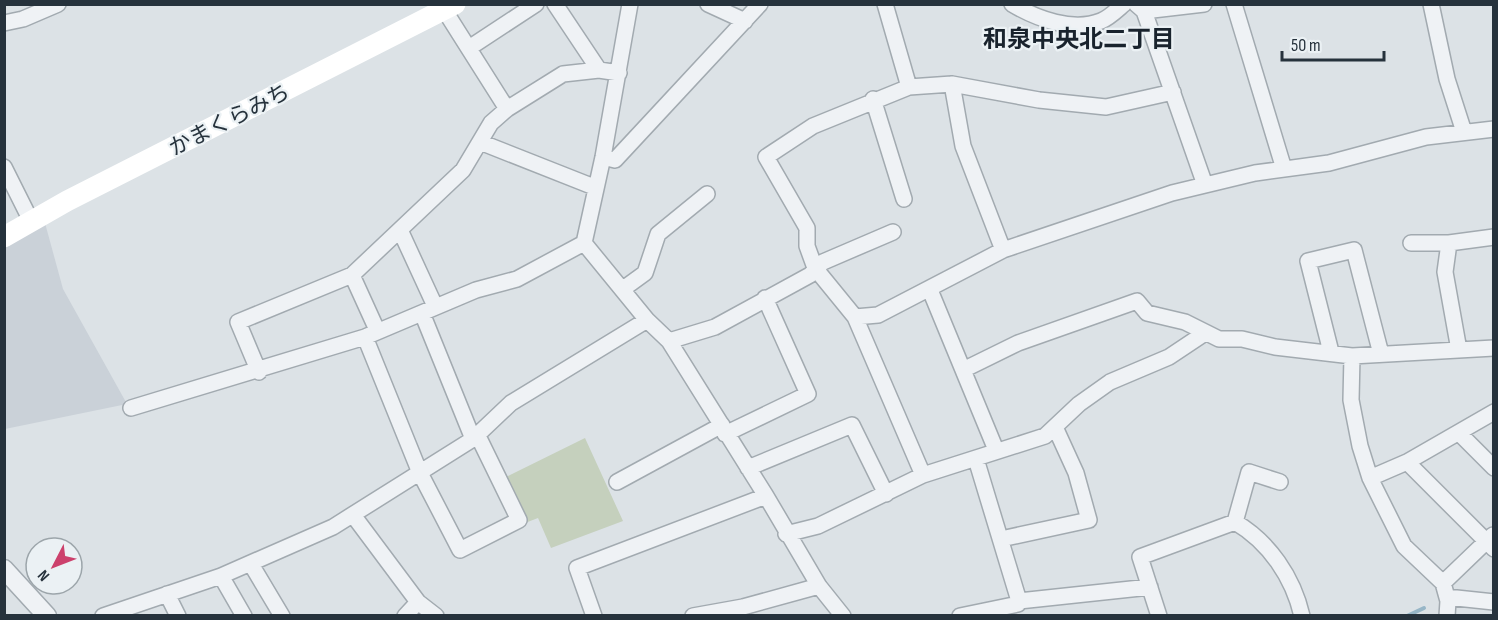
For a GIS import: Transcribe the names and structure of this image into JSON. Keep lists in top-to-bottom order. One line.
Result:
{"streets":{"main road":["かまくらみち"]},"districts":["和泉中央北二丁目"],"scale_bar":"50 m","north":"bottom left"}
